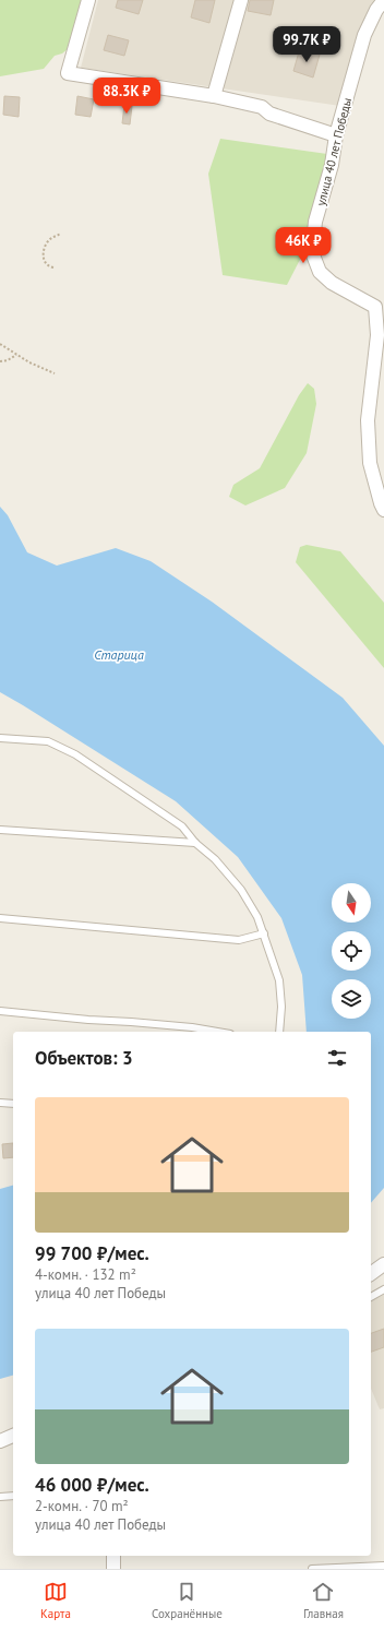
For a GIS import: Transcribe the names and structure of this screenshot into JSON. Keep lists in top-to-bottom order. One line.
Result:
{"streets":{"street":["улица 40 лет Победы"]},"water":["Старица"],"north":"bottom","page":{"price":["99.7K ₽","88.3K ₽","46K ₽"],"heading":"Объектов: 3","list":[{"name":"99 700 ₽/мес.","note":"4-комн. · 132 m² · улица 40 лет Победы"},{"name":"46 000 ₽/мес.","note":"2-комн. · 70 m² · улица 40 лет Победы"}],"tabs":["Карта","Сохранённые","Главная"]}}
